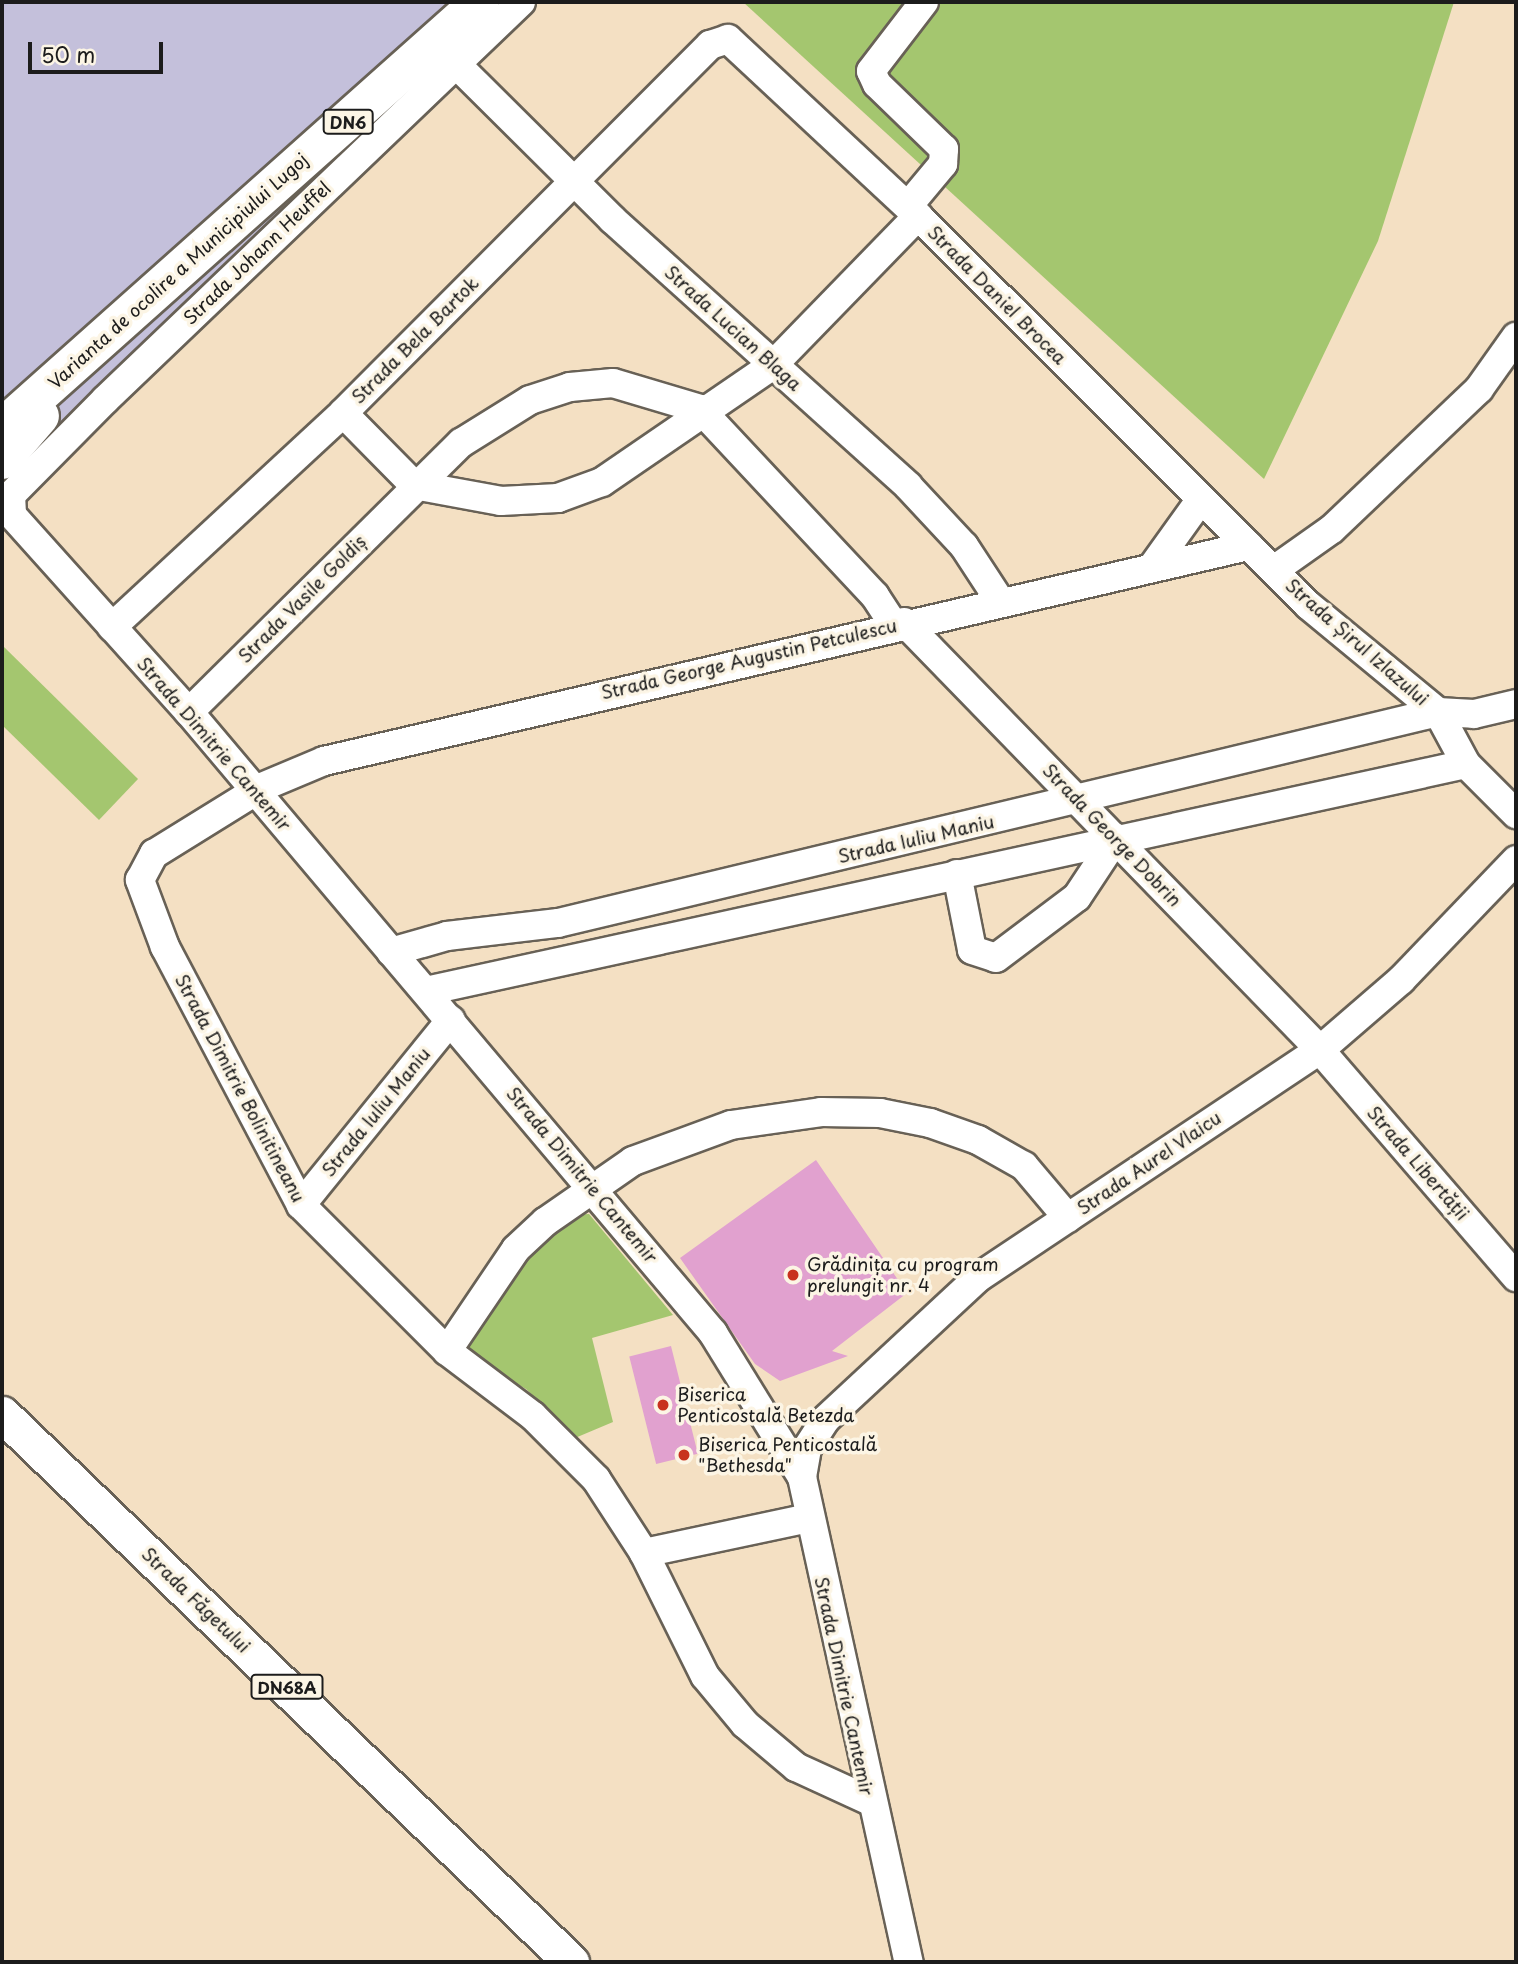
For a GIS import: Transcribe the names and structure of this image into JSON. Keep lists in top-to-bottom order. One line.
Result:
{"streets":{"highway":["DN6","Varianta de ocolire a Municipiului Lugoj"],"main road":["Strada Făgetului","DN68A"],"street":["Strada Johann Heuffel","Strada Daniel Brocea","Strada Lucian Blaga","Strada Bela Bartok","Strada Vasile Goldiș","Strada Șirul Izlazului","Strada George Augustin Petculescu","Strada Dimitrie Cantemir","Strada George Dobrin","Strada Iuliu Maniu","Strada Dimitrie Bolinitineanu","Strada Aurel Vlaicu","Strada Libertății"]},"crossings":[["DN6","Varianta de ocolire a Municipiului Lugoj"],["Strada Johann Heuffel","Strada Lucian Blaga"],["Strada Johann Heuffel","Strada Dimitrie Cantemir"],["Strada Daniel Brocea","Strada Bela Bartok"],["Strada Daniel Brocea","Strada Șirul Izlazului"],["Strada Daniel Brocea","Strada George Augustin Petculescu"],["Strada Lucian Blaga","Strada Bela Bartok"],["Strada Lucian Blaga","Strada George Augustin Petculescu"],["Strada Bela Bartok","Strada Dimitrie Cantemir"],["Strada Vasile Goldiș","Strada George Augustin Petculescu"],["Strada Vasile Goldiș","Strada Dimitrie Cantemir"],["Strada Vasile Goldiș","Strada George Dobrin"],["Strada Șirul Izlazului","Strada Iuliu Maniu"],["Strada George Augustin Petculescu","Strada Dimitrie Cantemir"],["Strada George Augustin Petculescu","Strada George Dobrin"],["Strada George Augustin Petculescu","Strada Dimitrie Bolinitineanu"],["Strada Dimitrie Cantemir","Strada Iuliu Maniu"],["Strada Dimitrie Cantemir","Strada Dimitrie Bolinitineanu"],["Strada Dimitrie Cantemir","Strada Aurel Vlaicu"],["Strada George Dobrin","Strada Iuliu Maniu"],["Strada George Dobrin","Strada Aurel Vlaicu"],["Strada George Dobrin","Strada Libertății"],["Strada Iuliu Maniu","Strada Dimitrie Bolinitineanu"],["Strada Aurel Vlaicu","Strada Libertății"]],"places":["Grădinița cu program prelungit nr. 4","Biserica Penticostală Betezda","Biserica Penticostală \"Bethesda\""],"scale_bar":"50 m"}
